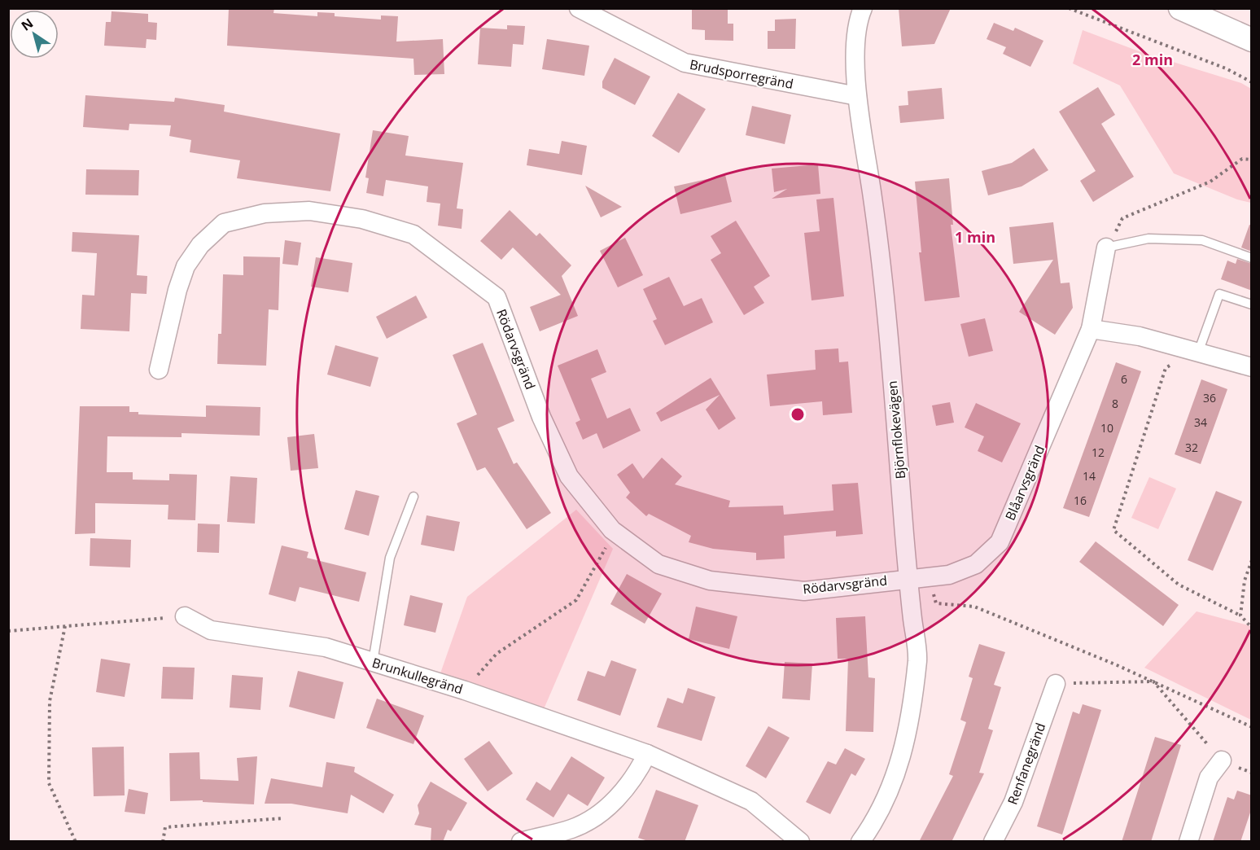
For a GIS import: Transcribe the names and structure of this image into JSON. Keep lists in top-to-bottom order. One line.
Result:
{"streets":{"street":["Brudsporregränd","Rödarvsgränd","Björnflokevägen","Blåarvsgränd","Brunkullegränd","Renfanegränd"]},"crossings":[["Brudsporregränd","Björnflokevägen"],["Rödarvsgränd","Björnflokevägen"],["Rödarvsgränd","Blåarvsgränd"],["Björnflokevägen","Blåarvsgränd"]],"house_numbers":["6","36","8","34","10","32","12","14","16"],"north":"top left","rings":["2 min","1 min"]}
